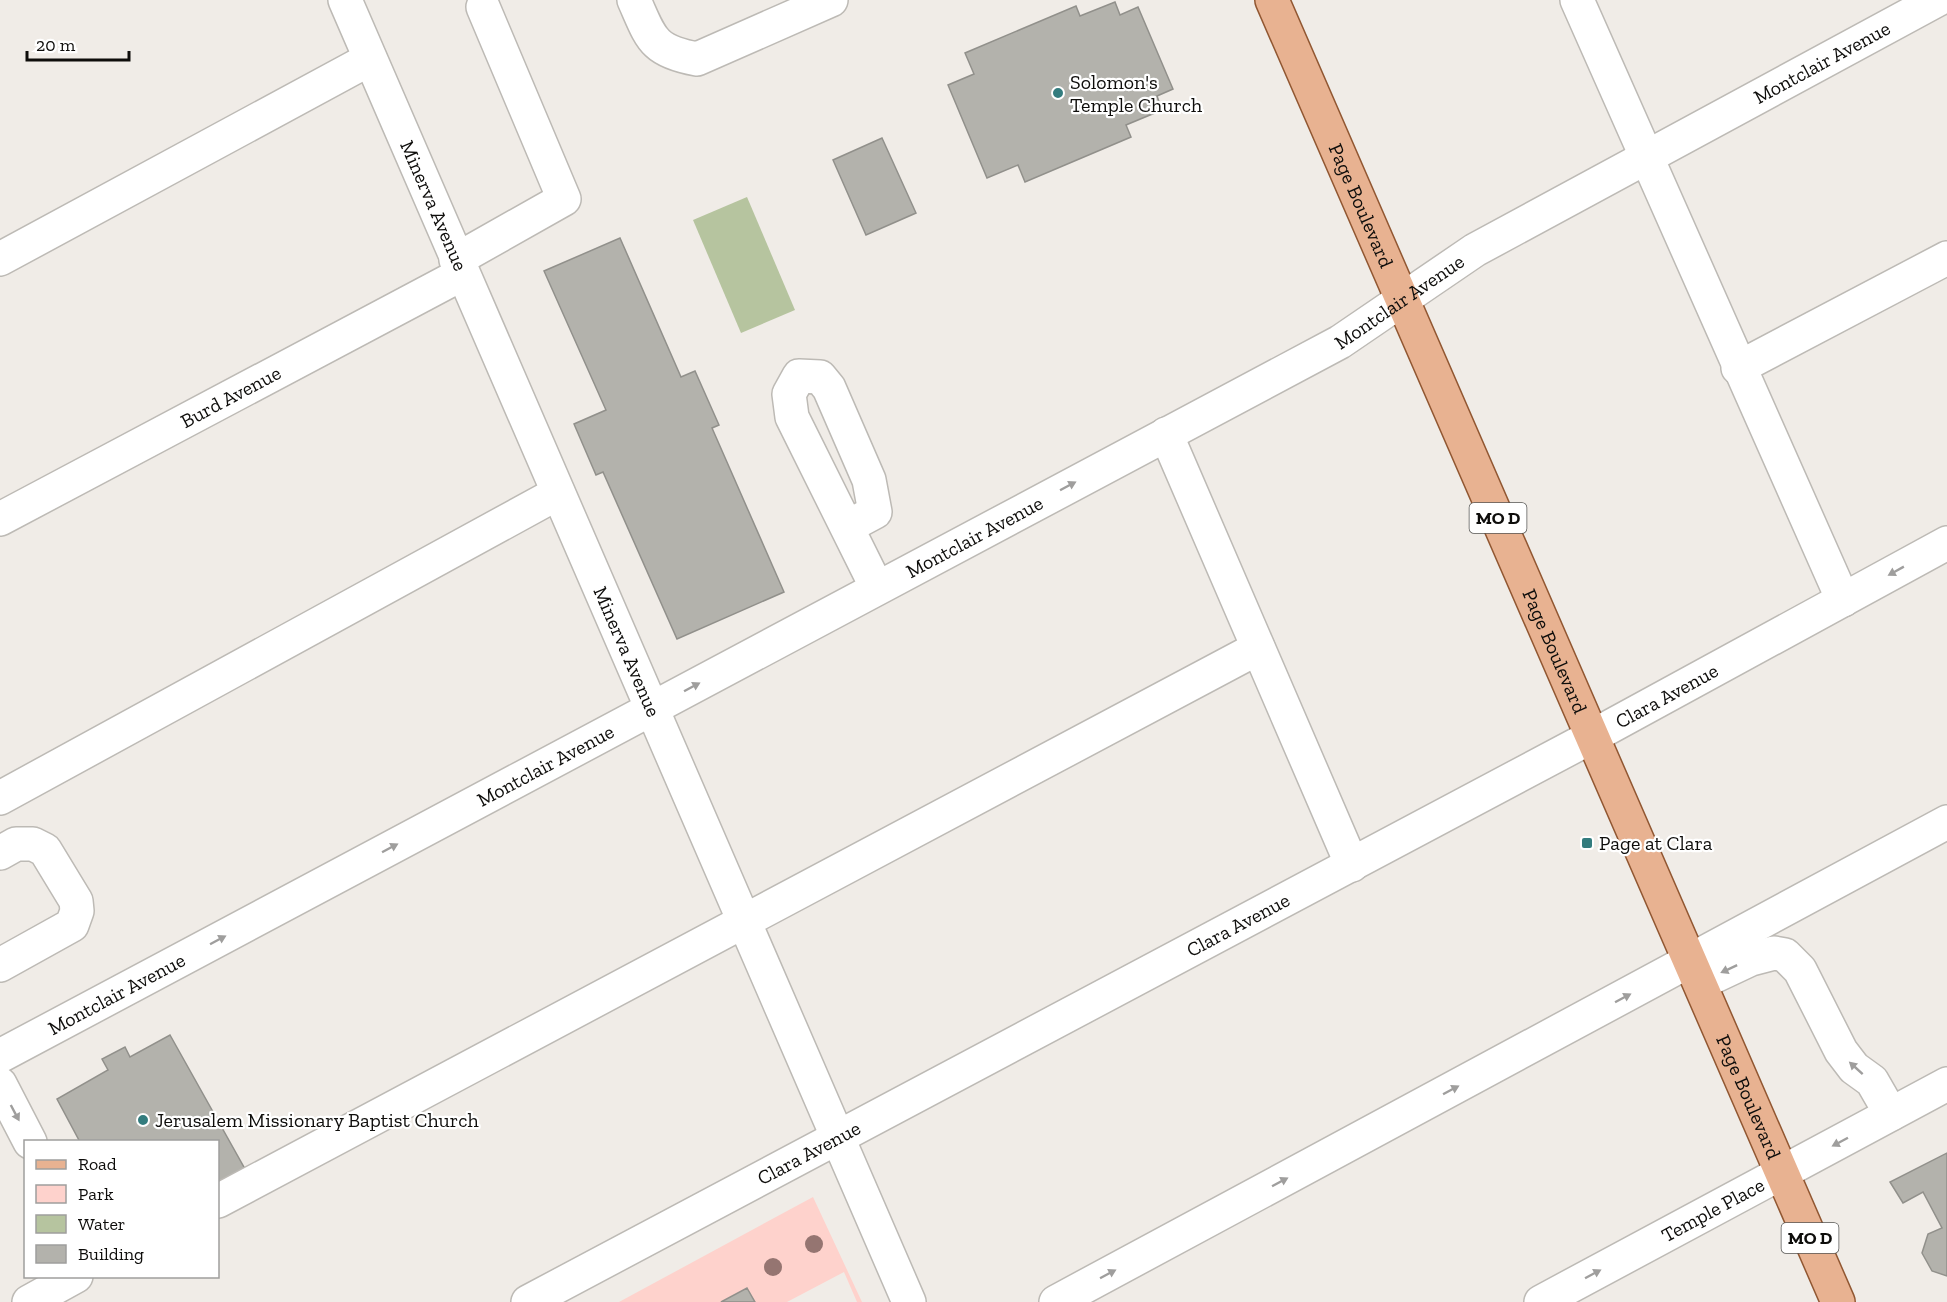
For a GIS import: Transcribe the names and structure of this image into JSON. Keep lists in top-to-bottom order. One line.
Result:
{"streets":{"main road":["Page Boulevard","MO D"],"street":["Montclair Avenue","Minerva Avenue","Burd Avenue","Clara Avenue","Temple Place"]},"crossings":[["Montclair Avenue","Page Boulevard"],["Montclair Avenue","Minerva Avenue"],["Page Boulevard","Clara Avenue"],["Page Boulevard","Temple Place"],["Minerva Avenue","Burd Avenue"],["Minerva Avenue","Clara Avenue"]],"places":{"other":["Solomon's Temple Church","Jerusalem Missionary Baptist Church"],"transit":["Page at Clara"]},"legend":["Road","Park","Water","Building"],"scale_bar":"20 m"}
